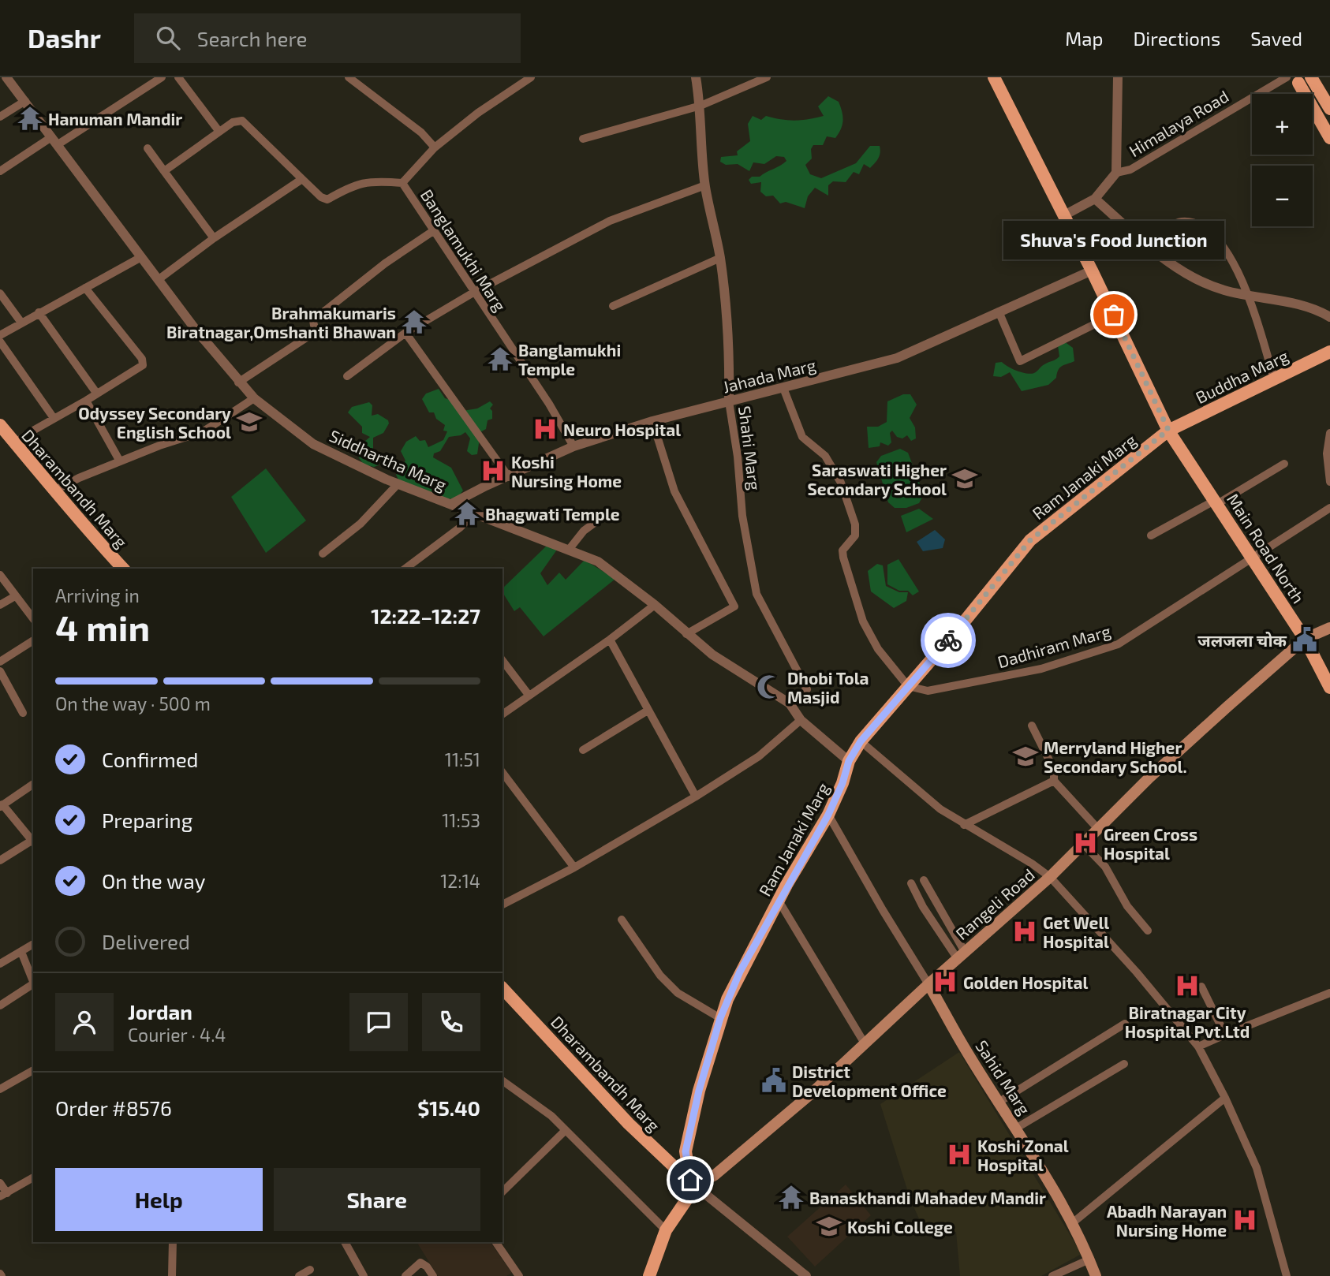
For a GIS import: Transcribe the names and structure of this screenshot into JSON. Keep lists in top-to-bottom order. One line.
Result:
{"streets":{"main road":["Buddha Marg","Ram Janaki Marg","Dharambandh Marg","Main Road North","Rangeli Road","Sahid Marg"],"street":["Himalaya Road","Banglamukhi Marg","Jahada Marg","Shahi Marg","Siddhartha Marg","Dadhiram Marg"]},"crossings":[["Himalaya Road","Main Road North"],["Banglamukhi Marg","Jahada Marg"],["Jahada Marg","Shahi Marg"],["Jahada Marg","Siddhartha Marg"],["Jahada Marg","Main Road North"],["Buddha Marg","Ram Janaki Marg"],["Buddha Marg","Main Road North"],["Shahi Marg","Siddhartha Marg"],["Siddhartha Marg","Ram Janaki Marg"],["Ram Janaki Marg","Dharambandh Marg"],["Ram Janaki Marg","Main Road North"],["Ram Janaki Marg","Dadhiram Marg"],["Ram Janaki Marg","Rangeli Road"],["Dharambandh Marg","Rangeli Road"],["Main Road North","Dadhiram Marg"],["Main Road North","Rangeli Road"],["Rangeli Road","Sahid Marg"]],"places":{"temple":["Hanuman Mandir","Brahmakumaris Biratnagar,Omshanti Bhawan","Banglamukhi Temple","Bhagwati Temple","Banaskhandi Mahadev Mandir"],"other":["Shuva's Food Junction"],"school or university":["Odyssey Secondary English School","Saraswati Higher Secondary School","Merryland Higher Secondary School.","Koshi College"],"hospital":["Neuro Hospital","Koshi Nursing Home","Green Cross Hospital","Get Well Hospital","Golden Hospital","Biratnagar City Hospital Pvt.Ltd","Koshi Zonal Hospital","Abadh Narayan Nursing Home"],"public building":["जलजला चोक","District Development Office"],"mosque":["Dhobi Tola Masjid"]},"page":{"header":"Dashr","search":"Search here","nav":["Map","Directions","Saved"],"map_buttons":["+","−"],"bubble":"Shuva's Food Junction","heading":["4 min","Arriving in","12:22–12:27"],"panel":["Jordan","Courier · 4.4","Order #8576","$15.40"],"bar":"On the way · 500 m","list":[["Confirmed","11:51"],["Preparing","11:53"],["On the way","12:14"],"Delivered"],"buttons":["Help","Share"]}}
